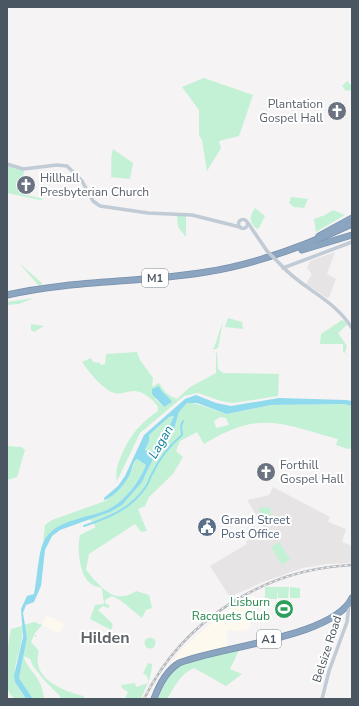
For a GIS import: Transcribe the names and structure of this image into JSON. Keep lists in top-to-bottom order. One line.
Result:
{"streets":{"highway":["M1","A1"],"main road":["Belsize Road"]},"crossings":[["A1","Belsize Road"]],"districts":["Hilden"],"water":["Lagan"],"places":{"church":["Plantation Gospel Hall","Hillhall Presbyterian Church","Forthill Gospel Hall"],"public building":["Grand Street Post Office"],"sports":["Lisburn Racquets Club"]}}
